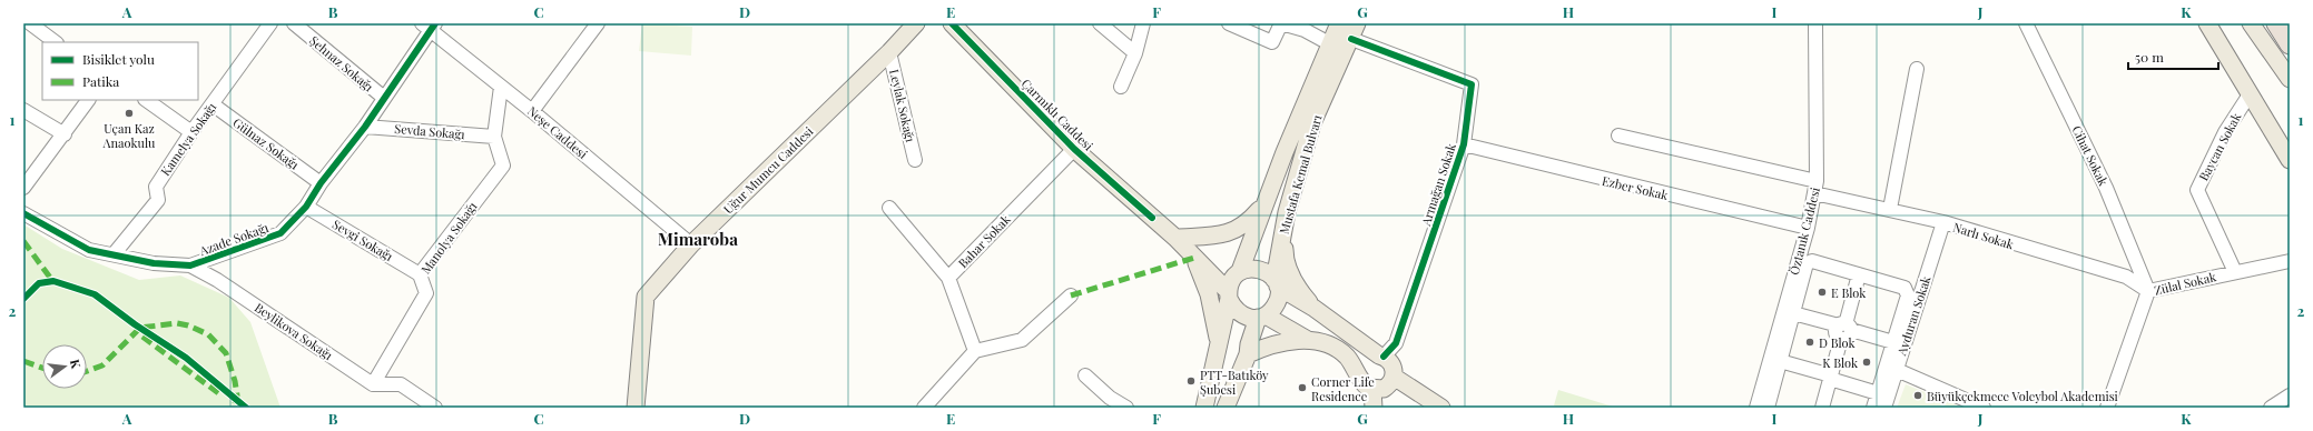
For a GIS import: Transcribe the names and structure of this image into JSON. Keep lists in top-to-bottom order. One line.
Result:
{"streets":{"main road":["Çarmıklı Caddesi","Uğur Mumcu Caddesi","Mustafa Kemal Bulvarı"],"street":["Şehnaz Sokağı","Leylak Sokağı","Sevda Sokağı","Neşe Caddesi","Kamelya Sokağı","Gülnaz Sokağı","Baycan Sokak","Cihat Sokak","Armağan Sokak","Ezber Sokak","Öztanık Caddesi","Narlı Sokak","Manolya Sokağı","Azade Sokağı","Sevgi Sokağı","Bahar Sokak","Zülal Sokak","Ayduran Sokak","Beylikova Sokağı"]},"crossings":[["Şehnaz Sokağı","Azade Sokağı"],["Leylak Sokağı","Uğur Mumcu Caddesi"],["Çarmıklı Caddesi","Mustafa Kemal Bulvarı"],["Çarmıklı Caddesi","Bahar Sokak"],["Sevda Sokağı","Manolya Sokağı"],["Sevda Sokağı","Azade Sokağı"],["Neşe Caddesi","Uğur Mumcu Caddesi"],["Neşe Caddesi","Manolya Sokağı"],["Neşe Caddesi","Azade Sokağı"],["Kamelya Sokağı","Gülnaz Sokağı"],["Kamelya Sokağı","Azade Sokağı"],["Gülnaz Sokağı","Azade Sokağı"],["Baycan Sokak","Zülal Sokak"],["Cihat Sokak","Narlı Sokak"],["Cihat Sokak","Zülal Sokak"],["Mustafa Kemal Bulvarı","Armağan Sokak"],["Armağan Sokak","Ezber Sokak"],["Ezber Sokak","Öztanık Caddesi"],["Öztanık Caddesi","Narlı Sokak"],["Narlı Sokak","Zülal Sokak"],["Narlı Sokak","Ayduran Sokak"],["Manolya Sokağı","Sevgi Sokağı"],["Manolya Sokağı","Beylikova Sokağı"],["Azade Sokağı","Sevgi Sokağı"],["Azade Sokağı","Beylikova Sokağı"]],"districts":["Mimaroba"],"places":["Uçan Kaz Anaokulu","E Blok","D Blok","K Blok","PTT-Batıköy Şubesi","Corner Life Residence","Büyükçekmece Voleybol Akademisi"],"legend":["Bisiklet yolu","Patika"],"scale_bar":"50 m","north":"right","grid":{"columns":["A","B","C","D","E","F","G","H","I","J","K"],"rows":["1","2"]}}
